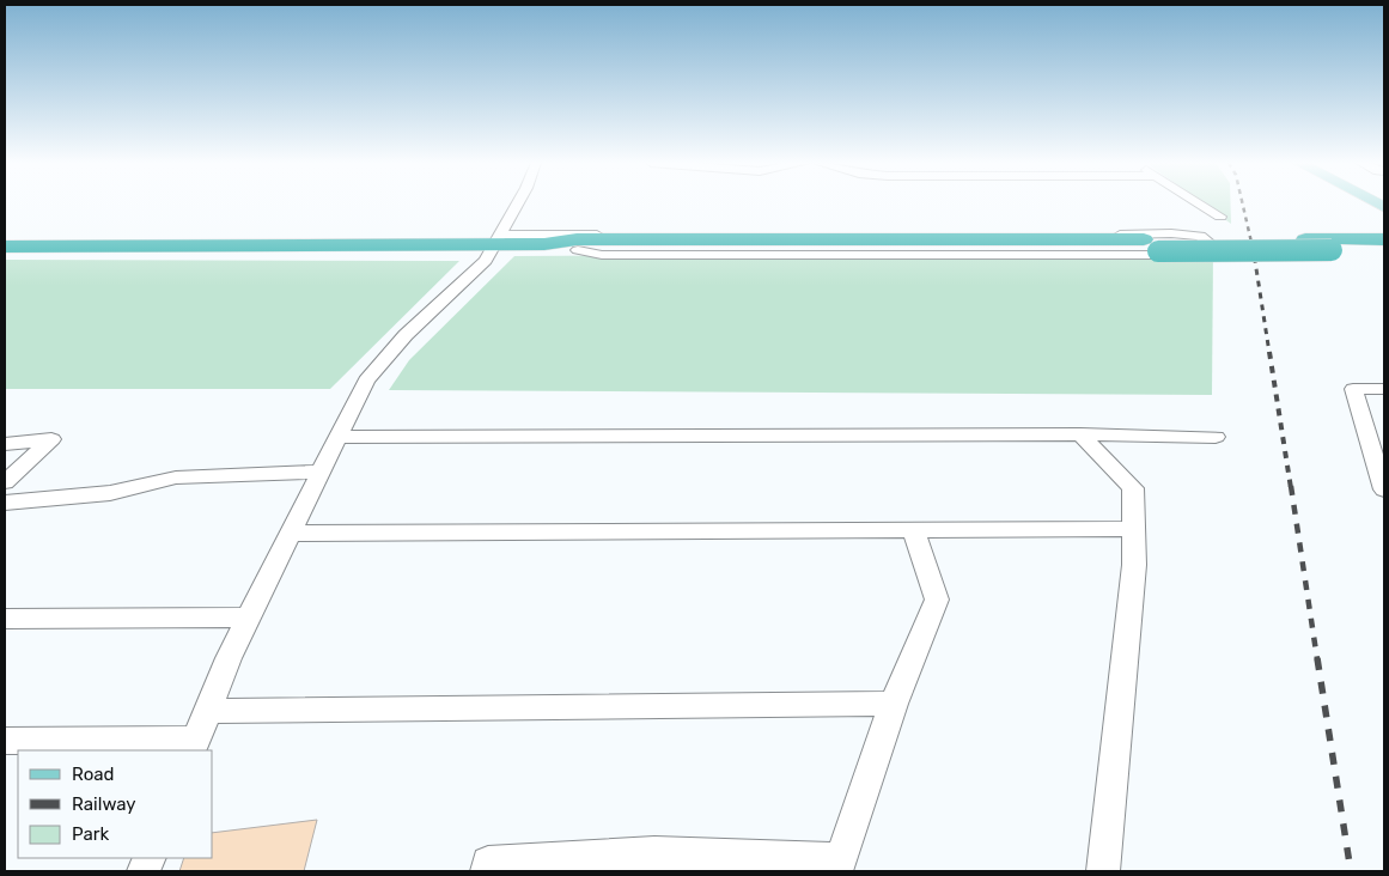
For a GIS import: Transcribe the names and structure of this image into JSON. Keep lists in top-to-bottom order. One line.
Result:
{"legend":["Road","Railway","Park"]}
